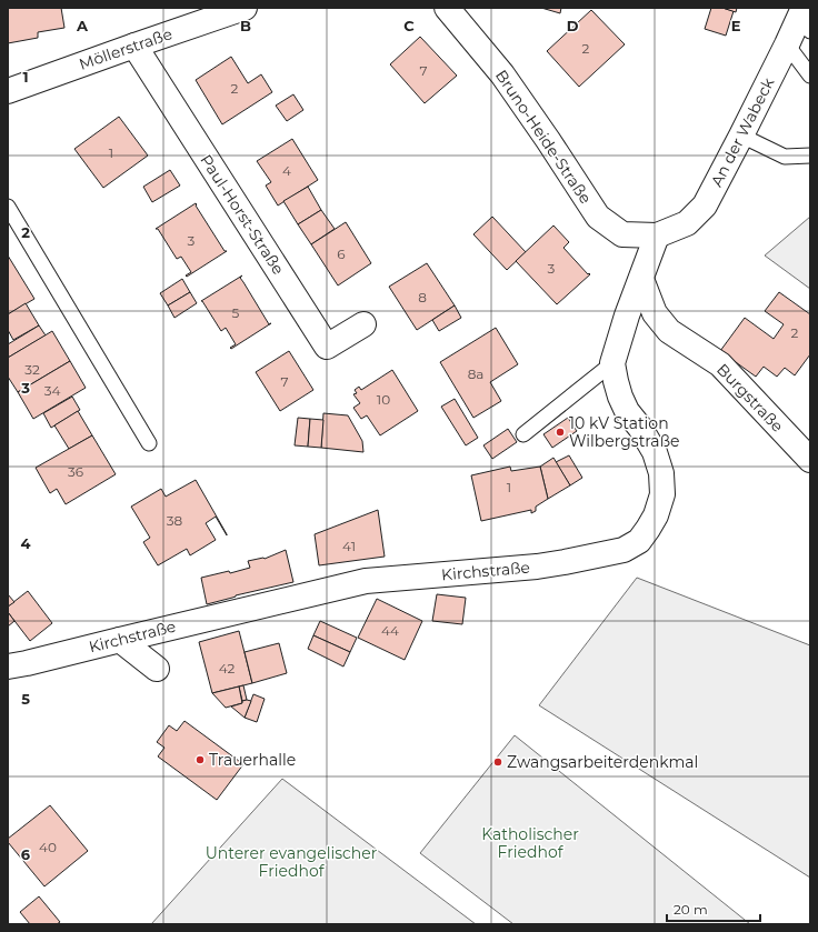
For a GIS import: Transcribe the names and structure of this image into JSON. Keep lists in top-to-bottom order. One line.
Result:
{"streets":{"street":["Möllerstraße","An der Wabeck","Bruno-Heide-Straße","Paul-Horst-Straße","Burgstraße","Kirchstraße"]},"crossings":[["Möllerstraße","Paul-Horst-Straße"],["An der Wabeck","Bruno-Heide-Straße"],["An der Wabeck","Kirchstraße"],["Bruno-Heide-Straße","Kirchstraße"],["Burgstraße","Kirchstraße"]],"parks":["Katholischer Friedhof","Unterer evangelischer Friedhof"],"places":["10 kV Station Wilbergstraße","Trauerhalle","Zwangsarbeiterdenkmal"],"house_numbers":["2","7","2","1","4","3","6","3","8","5","2","32","8a","7","34","10","36","1","38","41","44","42","40"],"scale_bar":"20 m","grid":{"columns":["A","B","C","D","E"],"rows":["1","2","3","4","5","6"]}}
